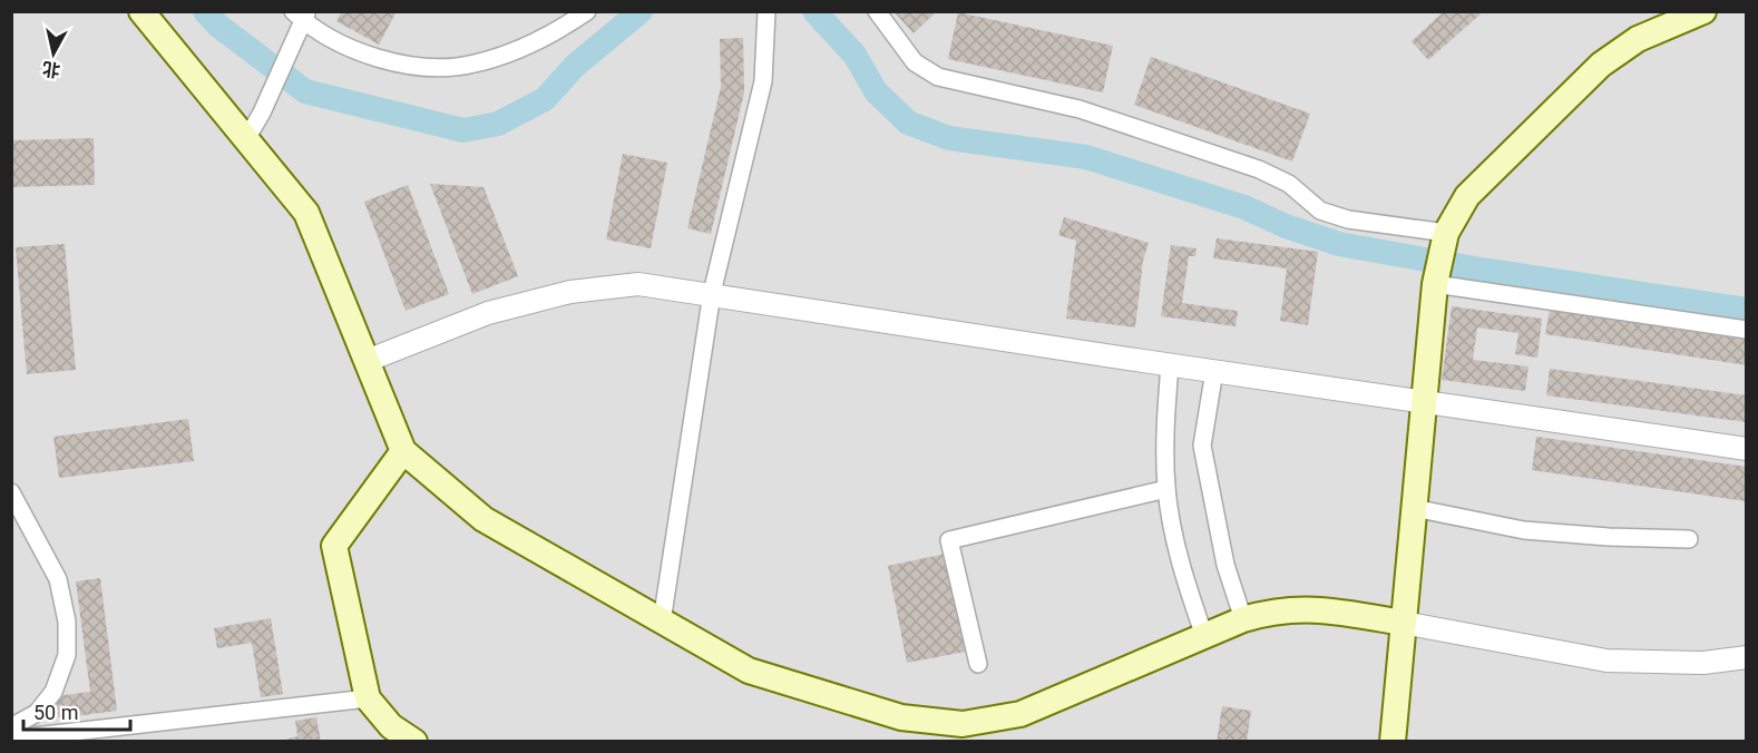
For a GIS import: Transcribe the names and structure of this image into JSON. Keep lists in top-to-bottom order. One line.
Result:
{"scale_bar":"50 m","north":"bottom"}
